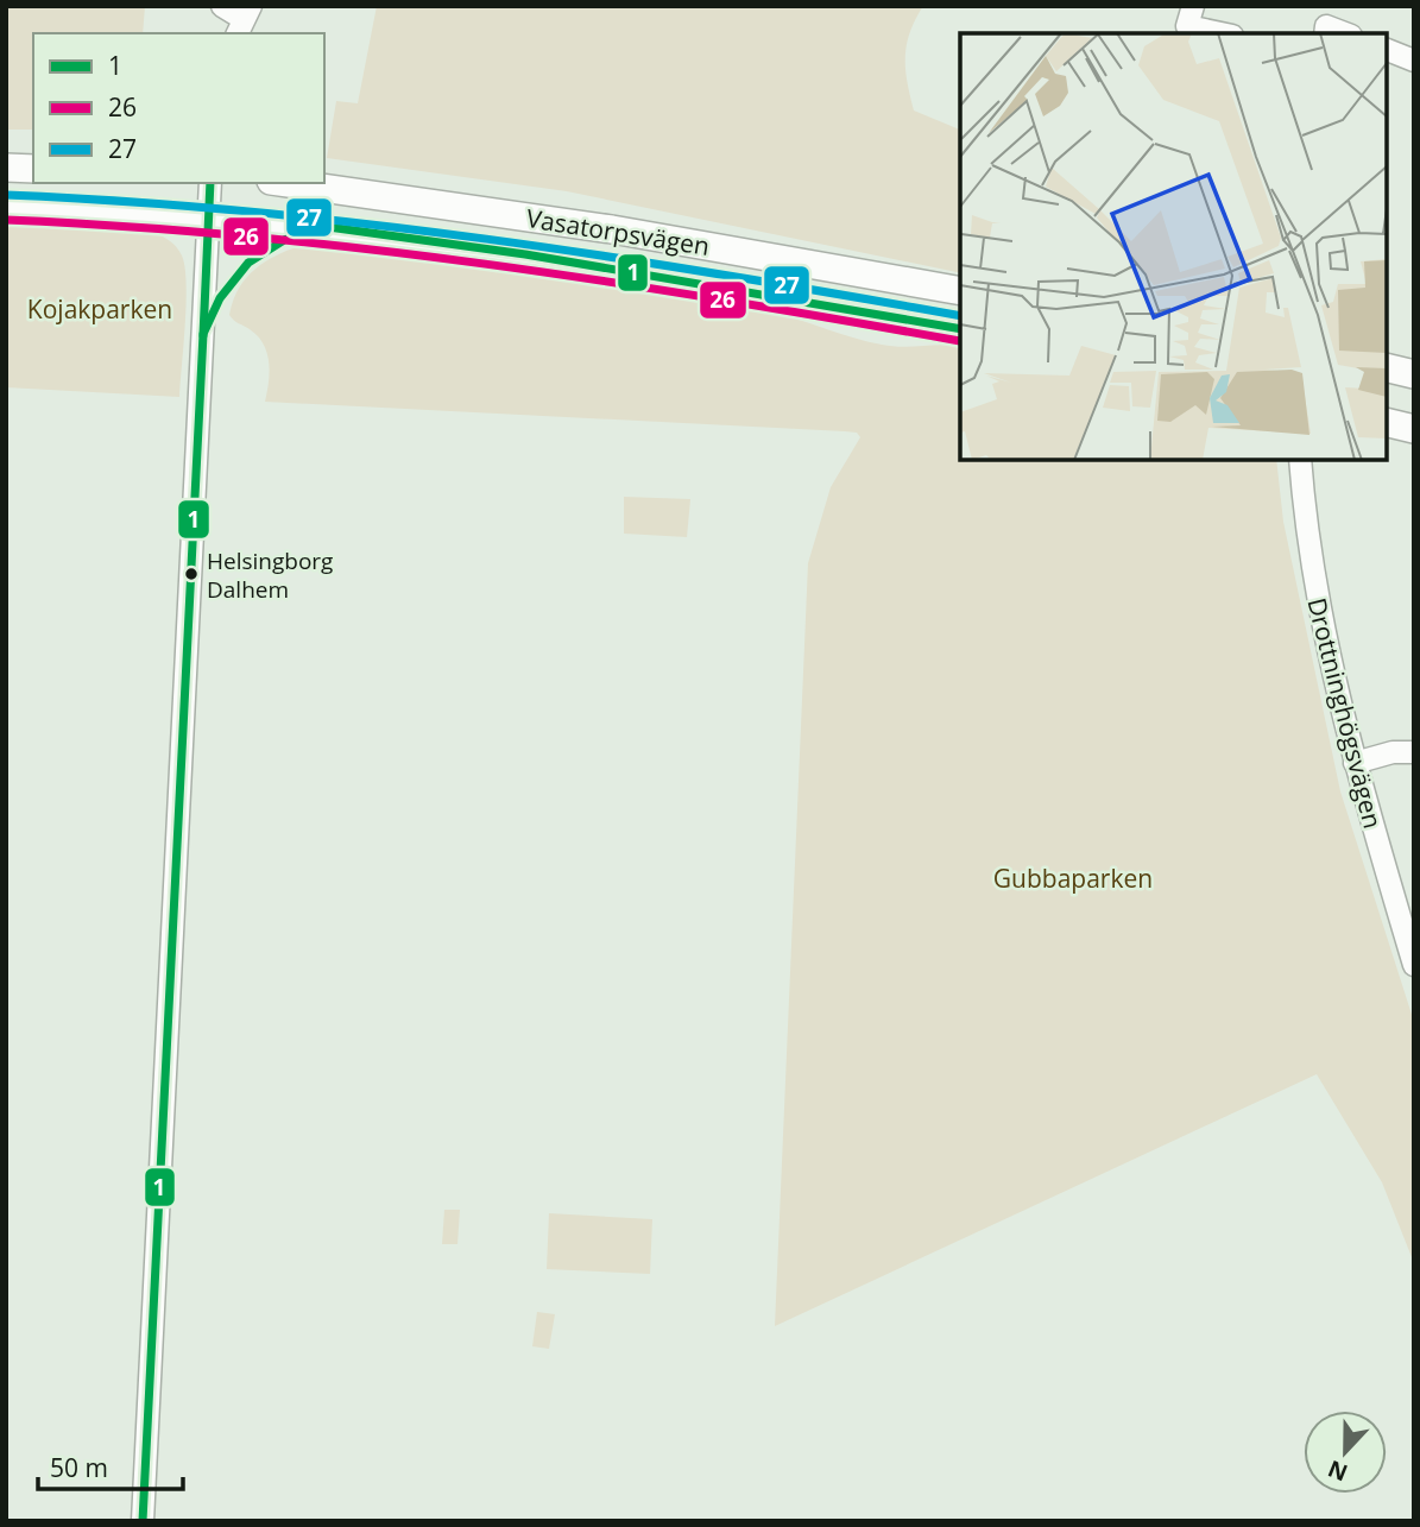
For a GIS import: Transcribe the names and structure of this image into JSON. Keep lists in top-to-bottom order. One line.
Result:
{"streets":{"main road":["Vasatorpsvägen"],"street":["Drottninghögsvägen"]},"parks":["Kojakparken","Gubbaparken"],"places":["Helsingborg Dalhem"],"lines":["transit line 1","transit line 27","transit line 26"],"legend":["1","26","27"],"scale_bar":"50 m","north":"bottom"}
